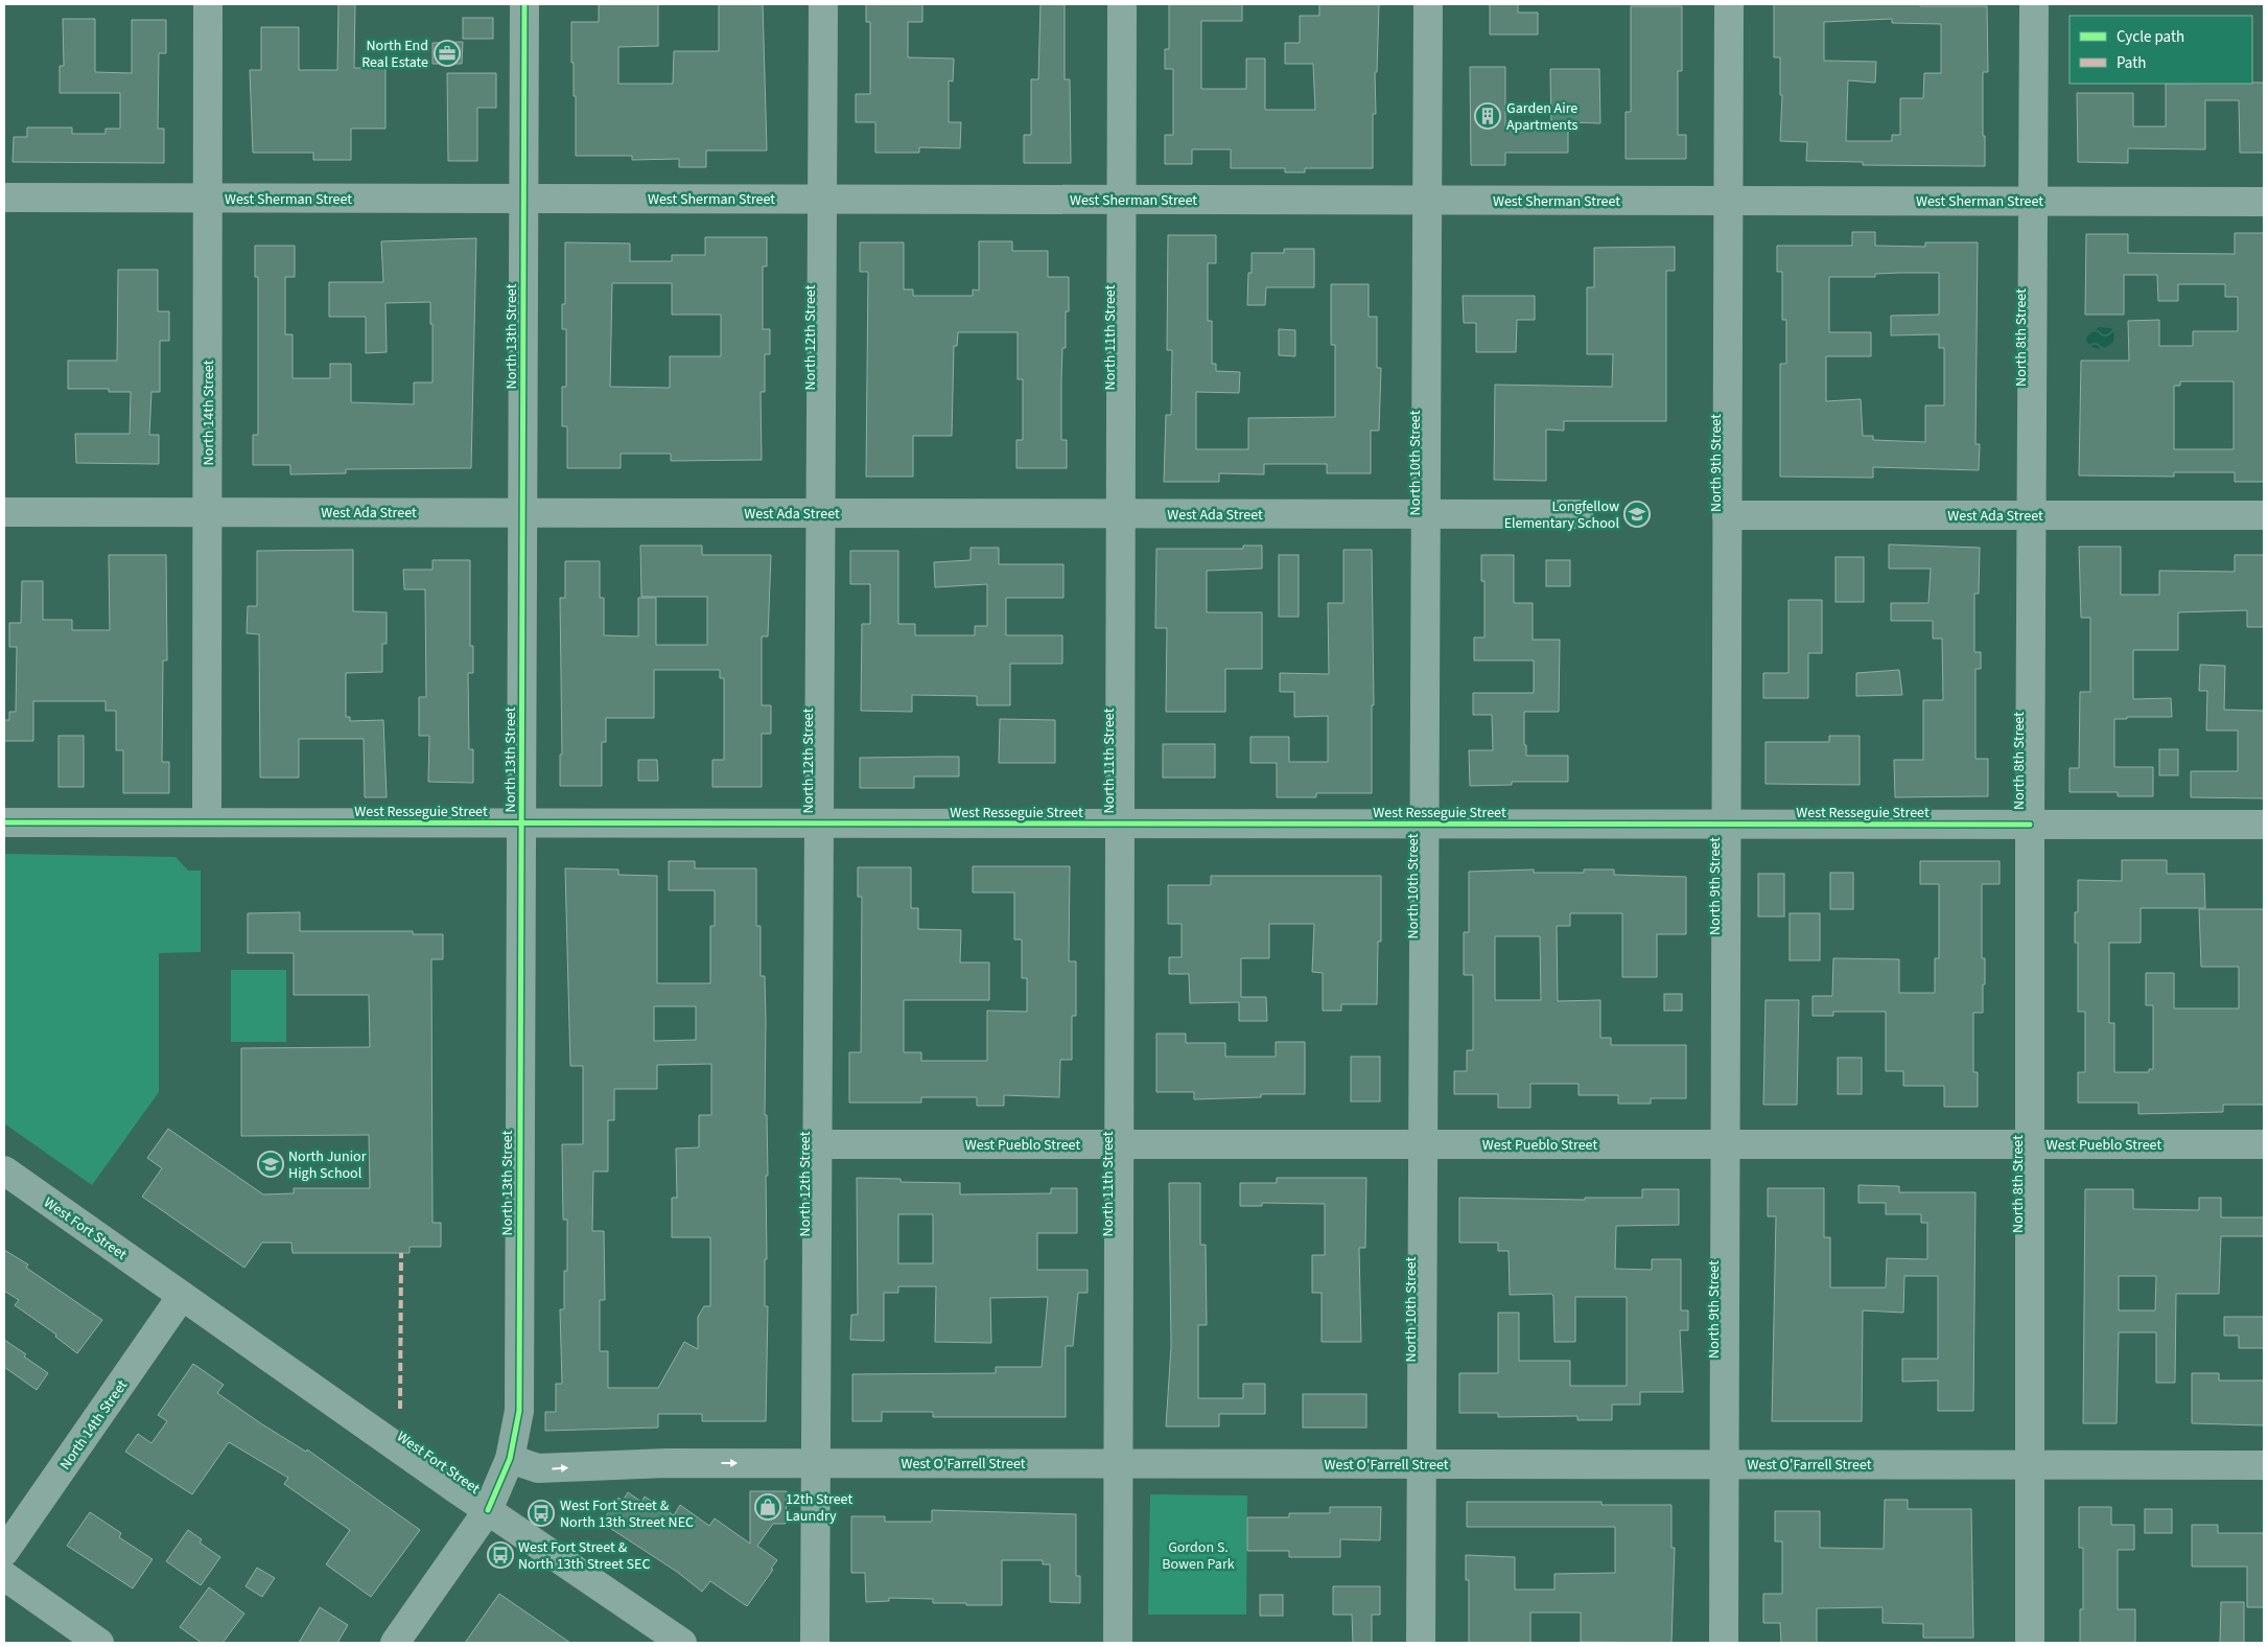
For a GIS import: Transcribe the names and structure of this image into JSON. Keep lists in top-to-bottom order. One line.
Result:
{"streets":{"street":["West Sherman Street","North 13th Street","North 12th Street","North 11th Street","North 8th Street","North 14th Street","North 10th Street","North 9th Street","West Ada Street","West Resseguie Street","West Pueblo Street","West Fort Street","West O'Farrell Street"]},"crossings":[["West Sherman Street","North 13th Street"],["West Sherman Street","North 12th Street"],["West Sherman Street","North 11th Street"],["West Sherman Street","North 8th Street"],["West Sherman Street","North 14th Street"],["West Sherman Street","North 10th Street"],["West Sherman Street","North 9th Street"],["North 13th Street","West Ada Street"],["North 13th Street","West Resseguie Street"],["North 13th Street","West Fort Street"],["North 13th Street","West O'Farrell Street"],["North 12th Street","West Ada Street"],["North 12th Street","West Resseguie Street"],["North 12th Street","West Pueblo Street"],["North 12th Street","West O'Farrell Street"],["North 11th Street","West Ada Street"],["North 11th Street","West Resseguie Street"],["North 11th Street","West Pueblo Street"],["North 11th Street","West O'Farrell Street"],["North 8th Street","West Ada Street"],["North 8th Street","West Resseguie Street"],["North 8th Street","West Pueblo Street"],["North 8th Street","West O'Farrell Street"],["North 14th Street","West Ada Street"],["North 14th Street","West Resseguie Street"],["North 14th Street","West Fort Street"],["North 10th Street","West Ada Street"],["North 10th Street","West Resseguie Street"],["North 10th Street","West Pueblo Street"],["North 10th Street","West O'Farrell Street"],["North 9th Street","West Ada Street"],["North 9th Street","West Resseguie Street"],["North 9th Street","West Pueblo Street"],["North 9th Street","West O'Farrell Street"]],"parks":["Gordon S. Bowen Park"],"places":{"office":["North End Real Estate"],"building":["Garden Aire Apartments"],"school or university":["Longfellow Elementary School","North Junior High School"],"shop":["12th Street Laundry"],"bus stop":["West Fort Street & North 13th Street NEC","West Fort Street & North 13th Street SEC"]},"legend":["Cycle path","Path"]}
